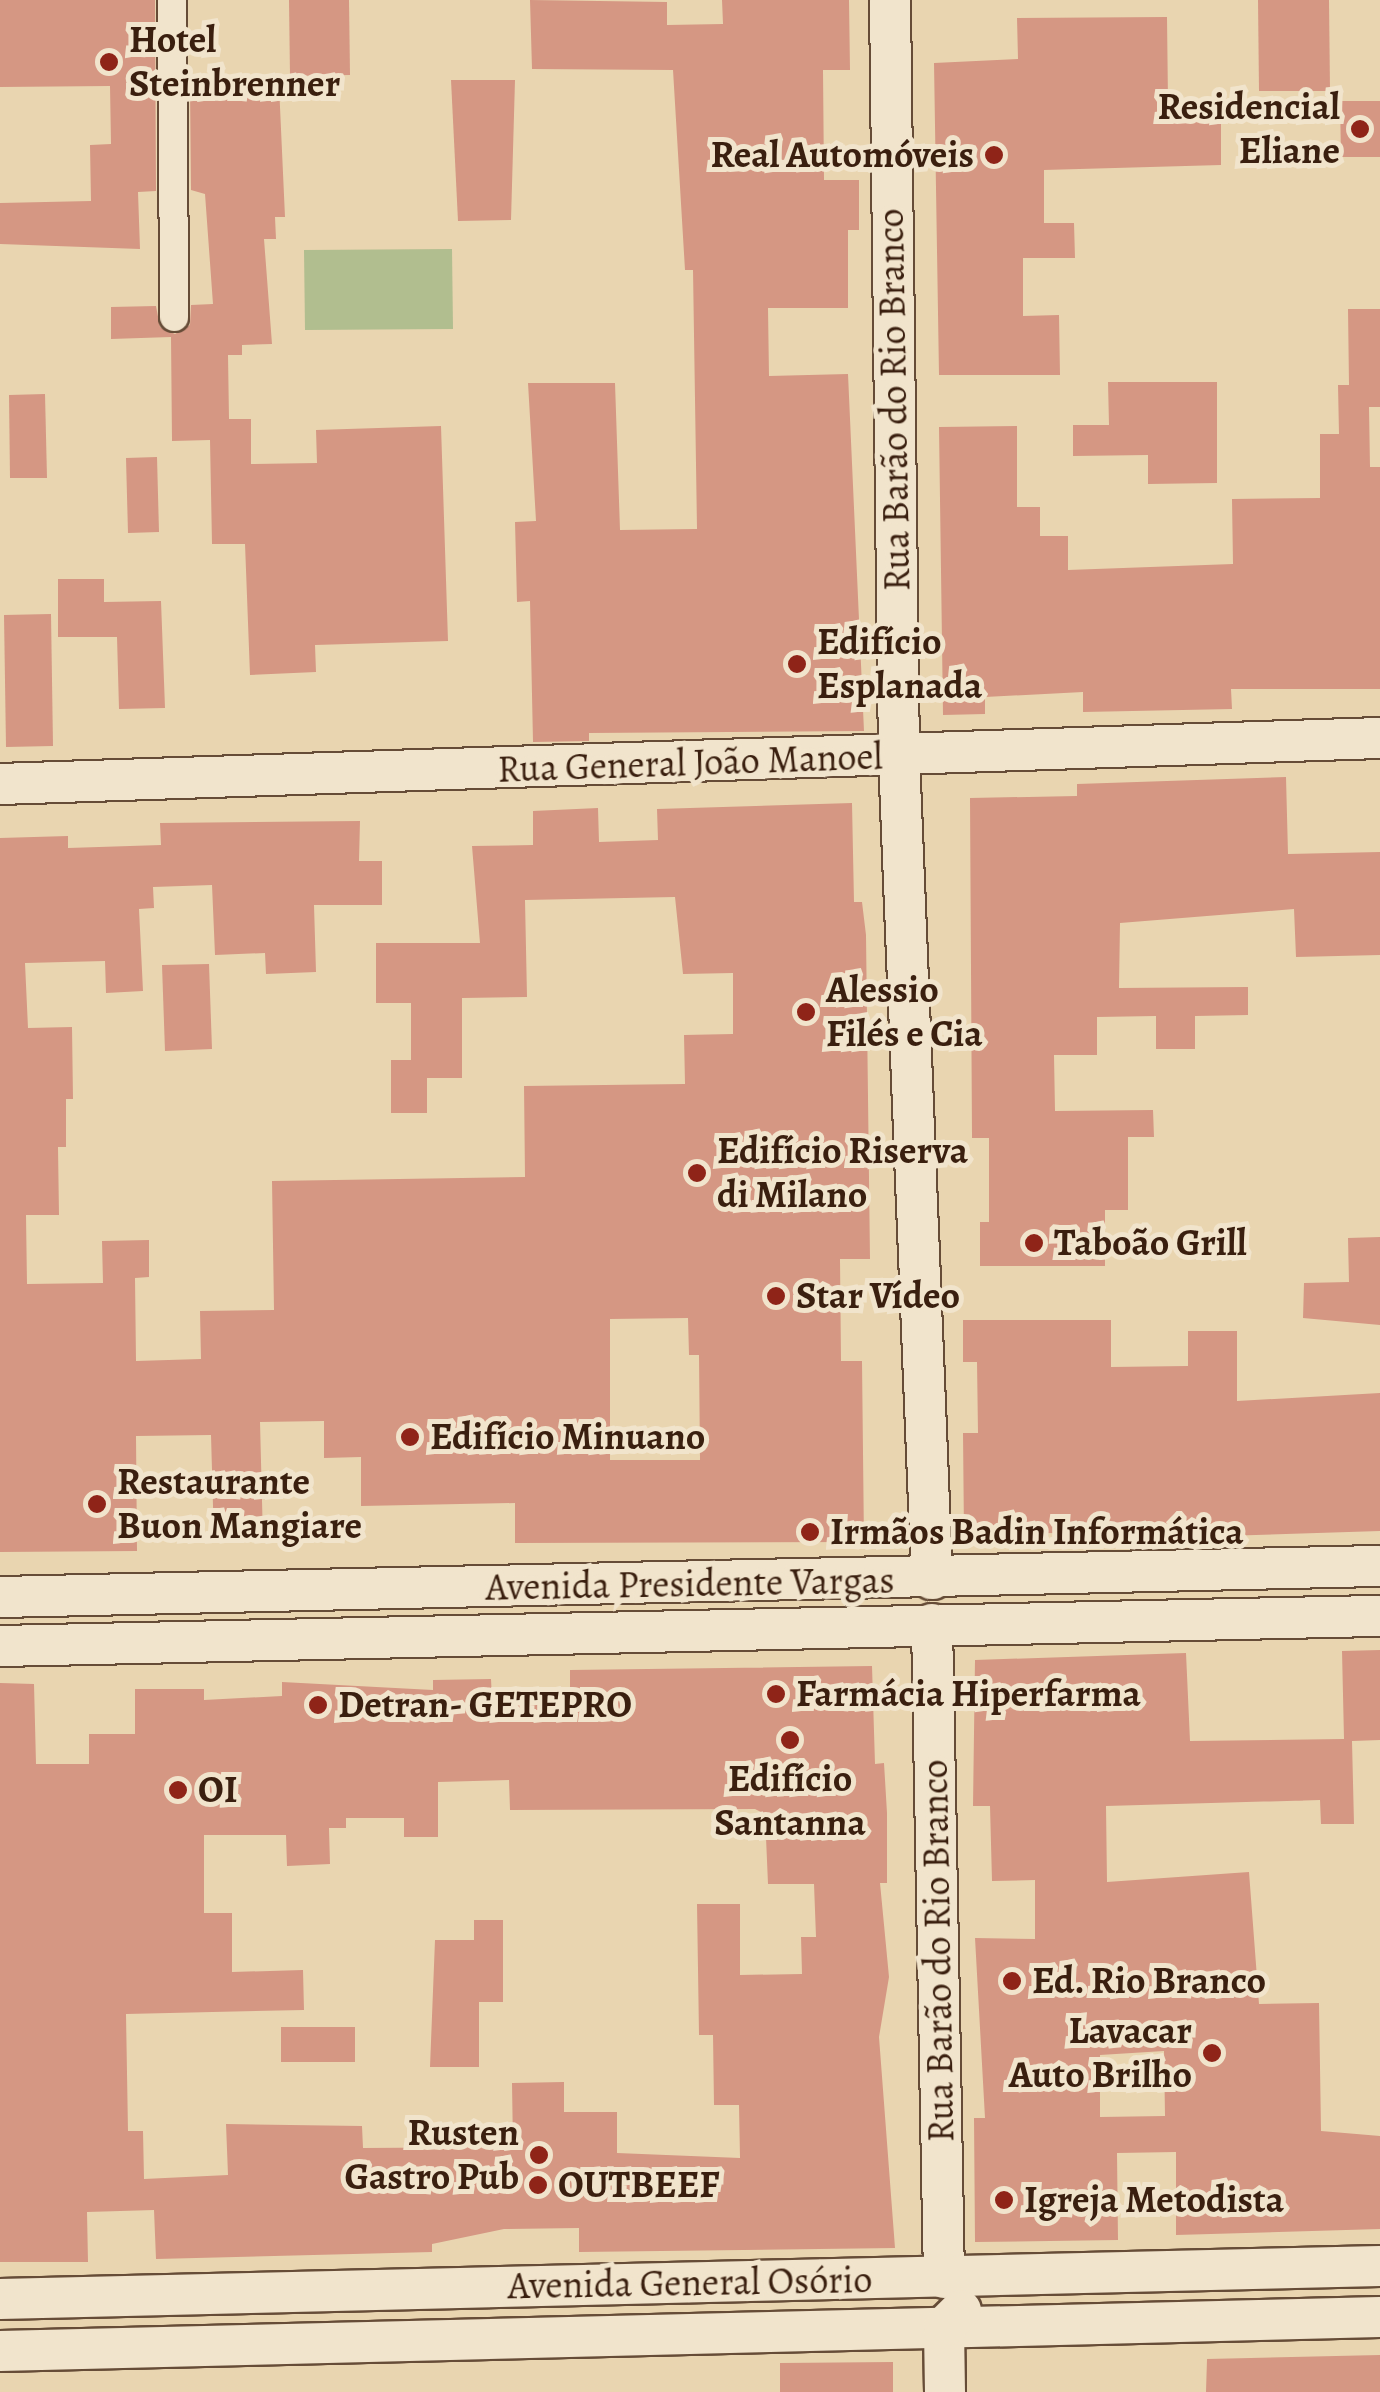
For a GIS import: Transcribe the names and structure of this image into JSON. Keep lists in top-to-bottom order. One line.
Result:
{"streets":{"main road":["Rua Barão do Rio Branco","Rua General João Manoel","Avenida Presidente Vargas","Avenida General Osório"]},"crossings":[["Rua Barão do Rio Branco","Rua General João Manoel"],["Rua Barão do Rio Branco","Avenida Presidente Vargas"],["Rua Barão do Rio Branco","Avenida General Osório"]],"places":["Hotel Steinbrenner","Residencial Eliane","Real Automóveis","Edifício Esplanada","Alessio Filés e Cia","Edifício Riserva di Milano","Taboão Grill","Star Vídeo","Edifício Minuano","Restaurante Buon Mangiare","Irmãos Badin Informática","Farmácia Hiperfarma","Detran- GETEPRO","Edifício Santanna","OI","Ed. Rio Branco","Lavacar Auto Brilho","Rusten Gastro Pub","OUTBEEF","Igreja Metodista"]}
